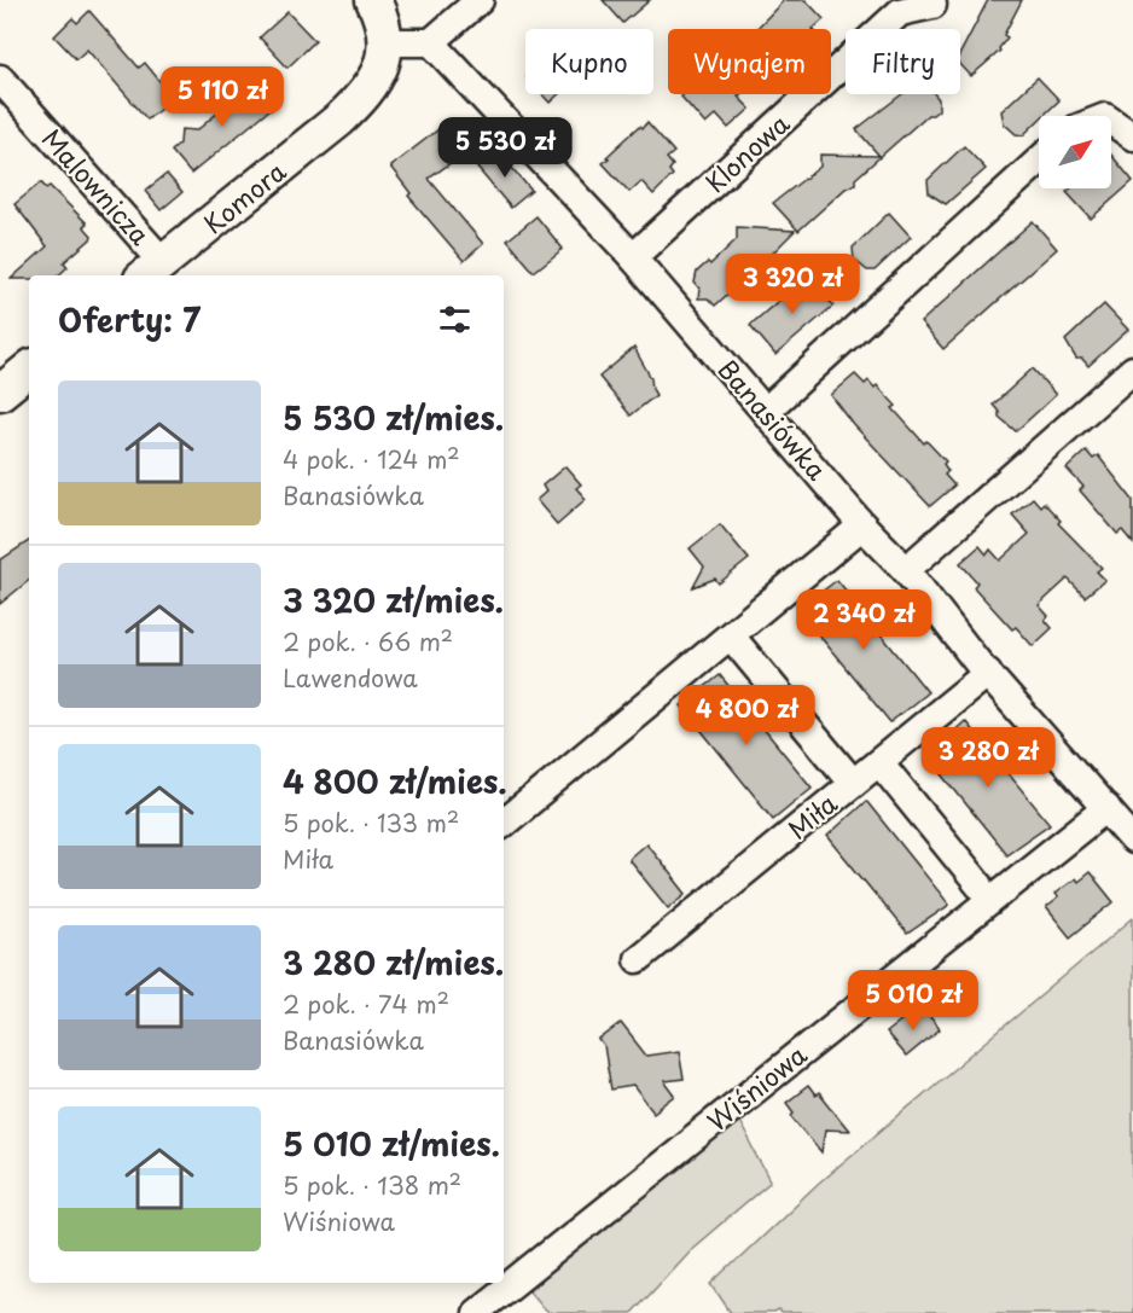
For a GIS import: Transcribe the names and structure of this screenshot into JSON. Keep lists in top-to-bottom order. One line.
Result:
{"streets":{"street":["Klonowa","Malownicza","Komora","Banasiówka","Miła","Wiśniowa"]},"crossings":[["Klonowa","Banasiówka"],["Malownicza","Komora"],["Banasiówka","Miła"],["Banasiówka","Wiśniowa"]],"north":"top right","page":{"chip":["Kupno","Wynajem","Filtry"],"price":["5 110 zł","5 530 zł","3 320 zł","2 340 zł","4 800 zł","3 280 zł","5 010 zł"],"heading":"Oferty: 7","list":[{"name":"5 530 zł/mies.","note":"4 pok. · 124 m² · Banasiówka"},{"name":"3 320 zł/mies.","note":"2 pok. · 66 m² · Lawendowa"},{"name":"4 800 zł/mies.","note":"5 pok. · 133 m² · Miła"},{"name":"3 280 zł/mies.","note":"2 pok. · 74 m² · Banasiówka"},{"name":"5 010 zł/mies.","note":"5 pok. · 138 m² · Wiśniowa"}]}}
